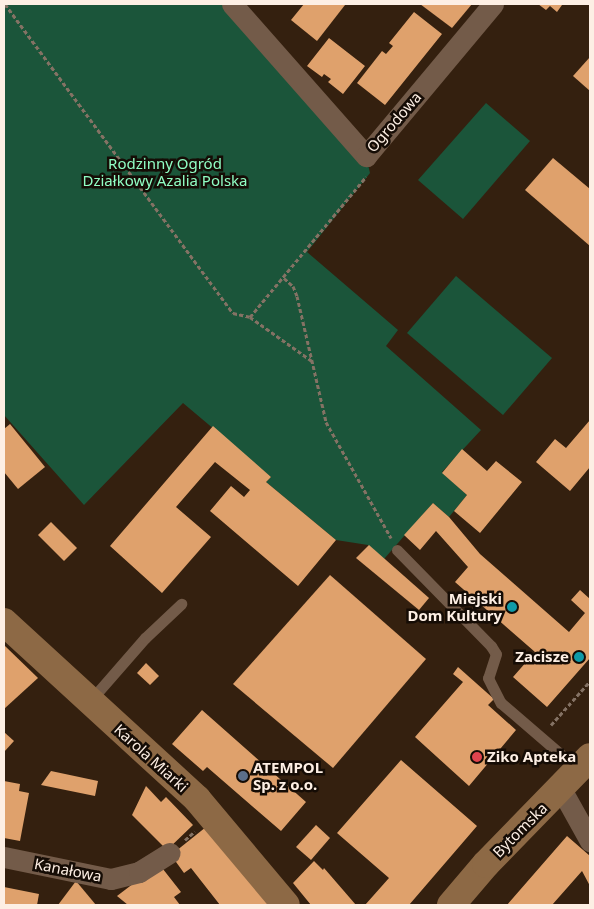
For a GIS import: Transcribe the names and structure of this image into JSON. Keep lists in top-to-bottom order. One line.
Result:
{"streets":{"street":["Ogrodowa","Karola Miarki","Bytomska","Kanałowa"]},"parks":["Rodzinny Ogród Działkowy Azalia Polska"],"places":["Miejski Dom Kultury","Zacisze","Ziko Apteka","ATEMPOL Sp. z o.o."]}
